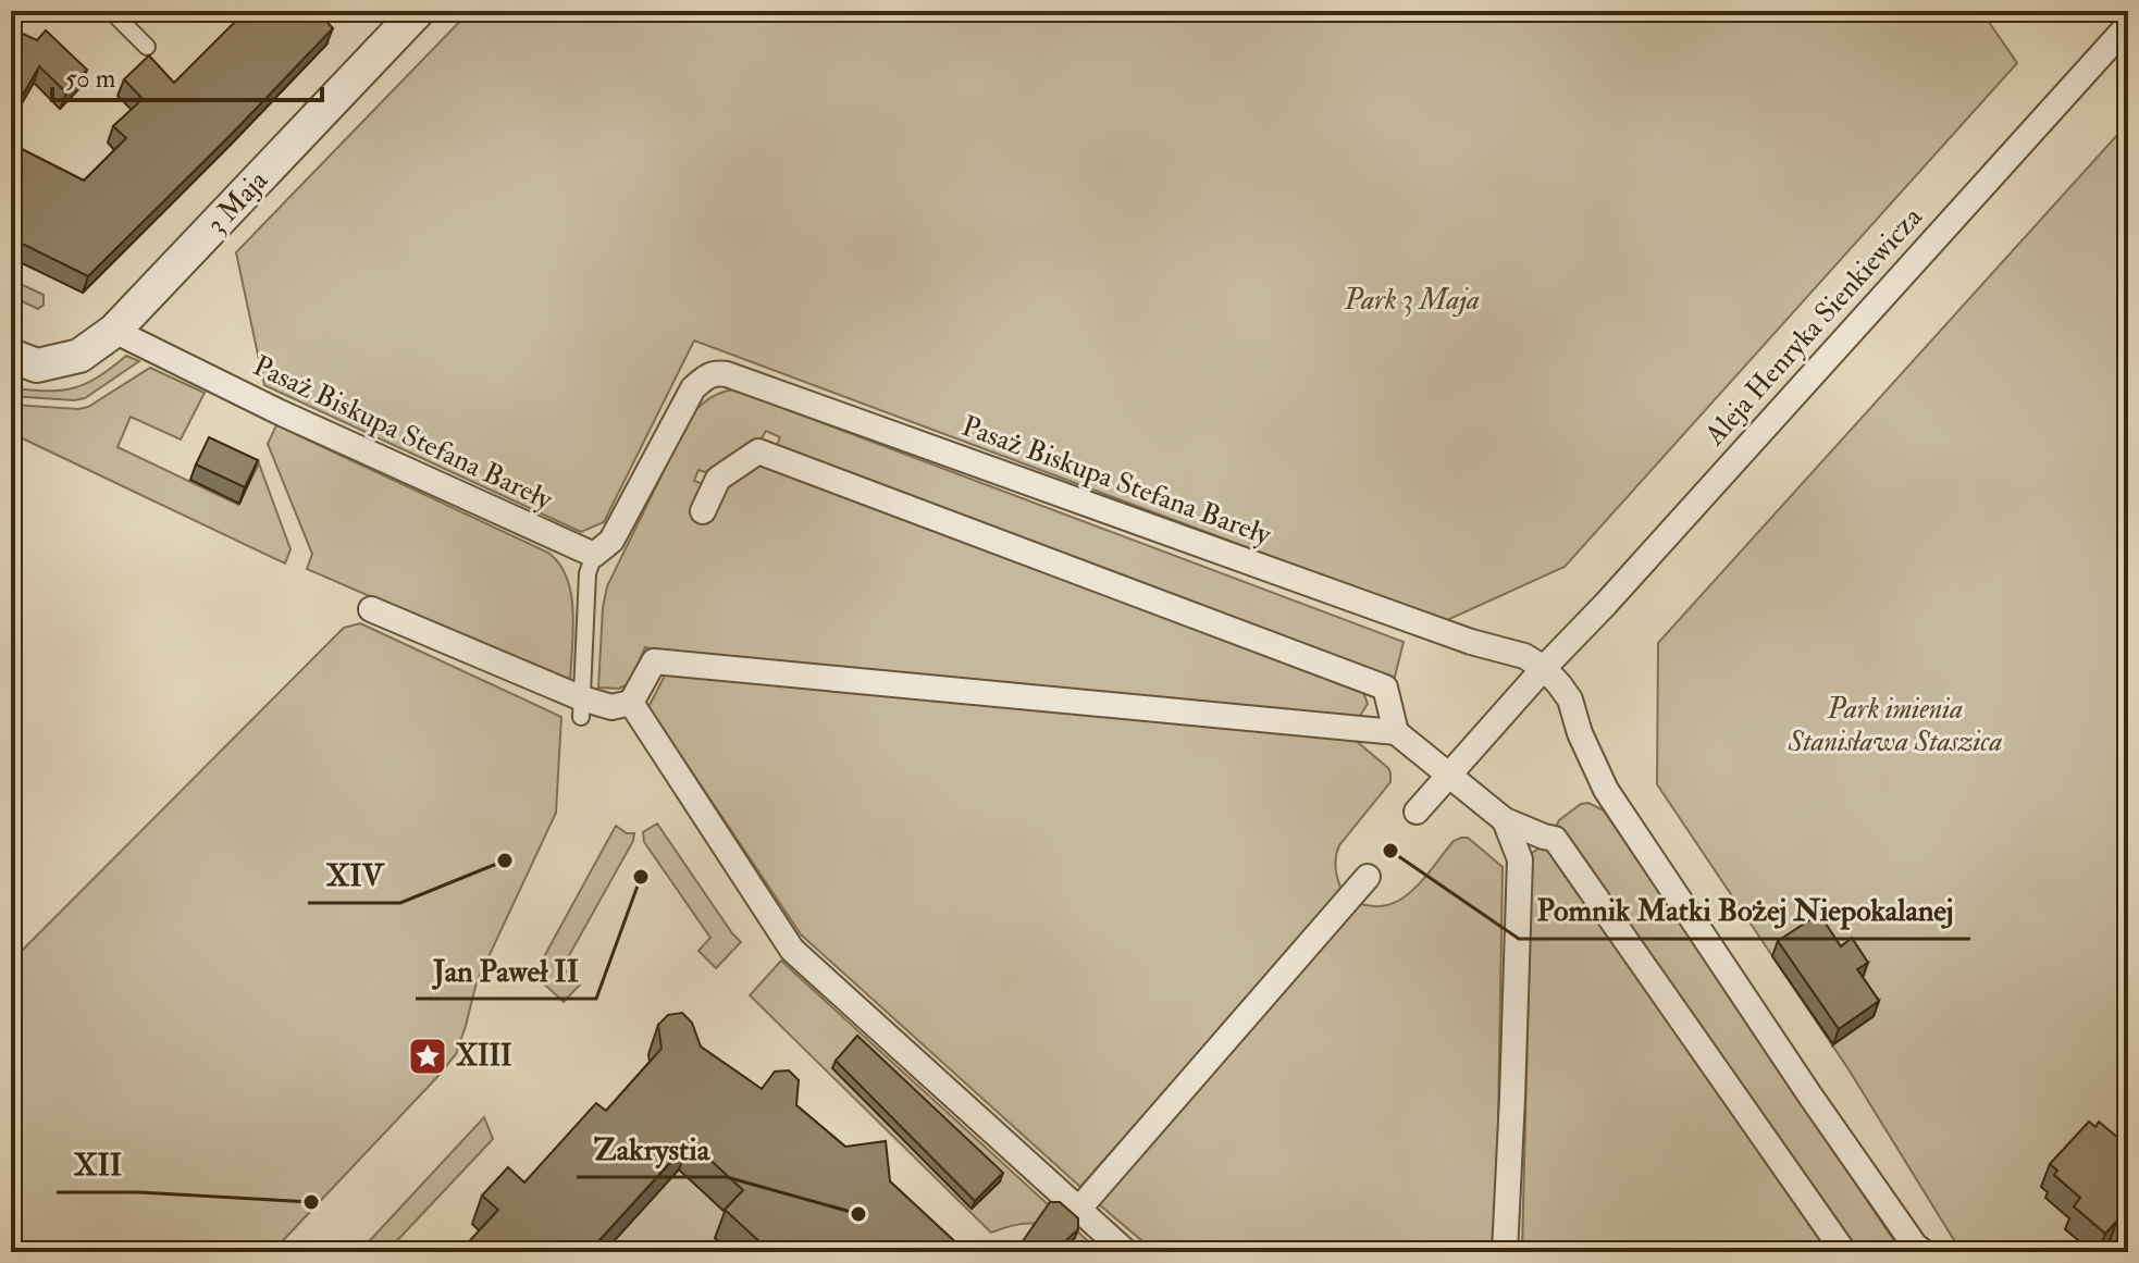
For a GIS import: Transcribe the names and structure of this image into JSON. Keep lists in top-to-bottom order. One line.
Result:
{"streets":{"street":["3 Maja","Aleja Henryka Sienkiewicza","Pasaż Biskupa Stefana Bareły"]},"crossings":[["3 Maja","Pasaż Biskupa Stefana Bareły"],["Aleja Henryka Sienkiewicza","Pasaż Biskupa Stefana Bareły"]],"parks":["Park 3 Maja","Park imienia Stanisława Staszica"],"places":{"other":["Pomnik Matki Bożej Niepokalanej","XIV","Jan Paweł II","XII","Zakrystia"],"place":["XIII"]},"scale_bar":"50 m"}
